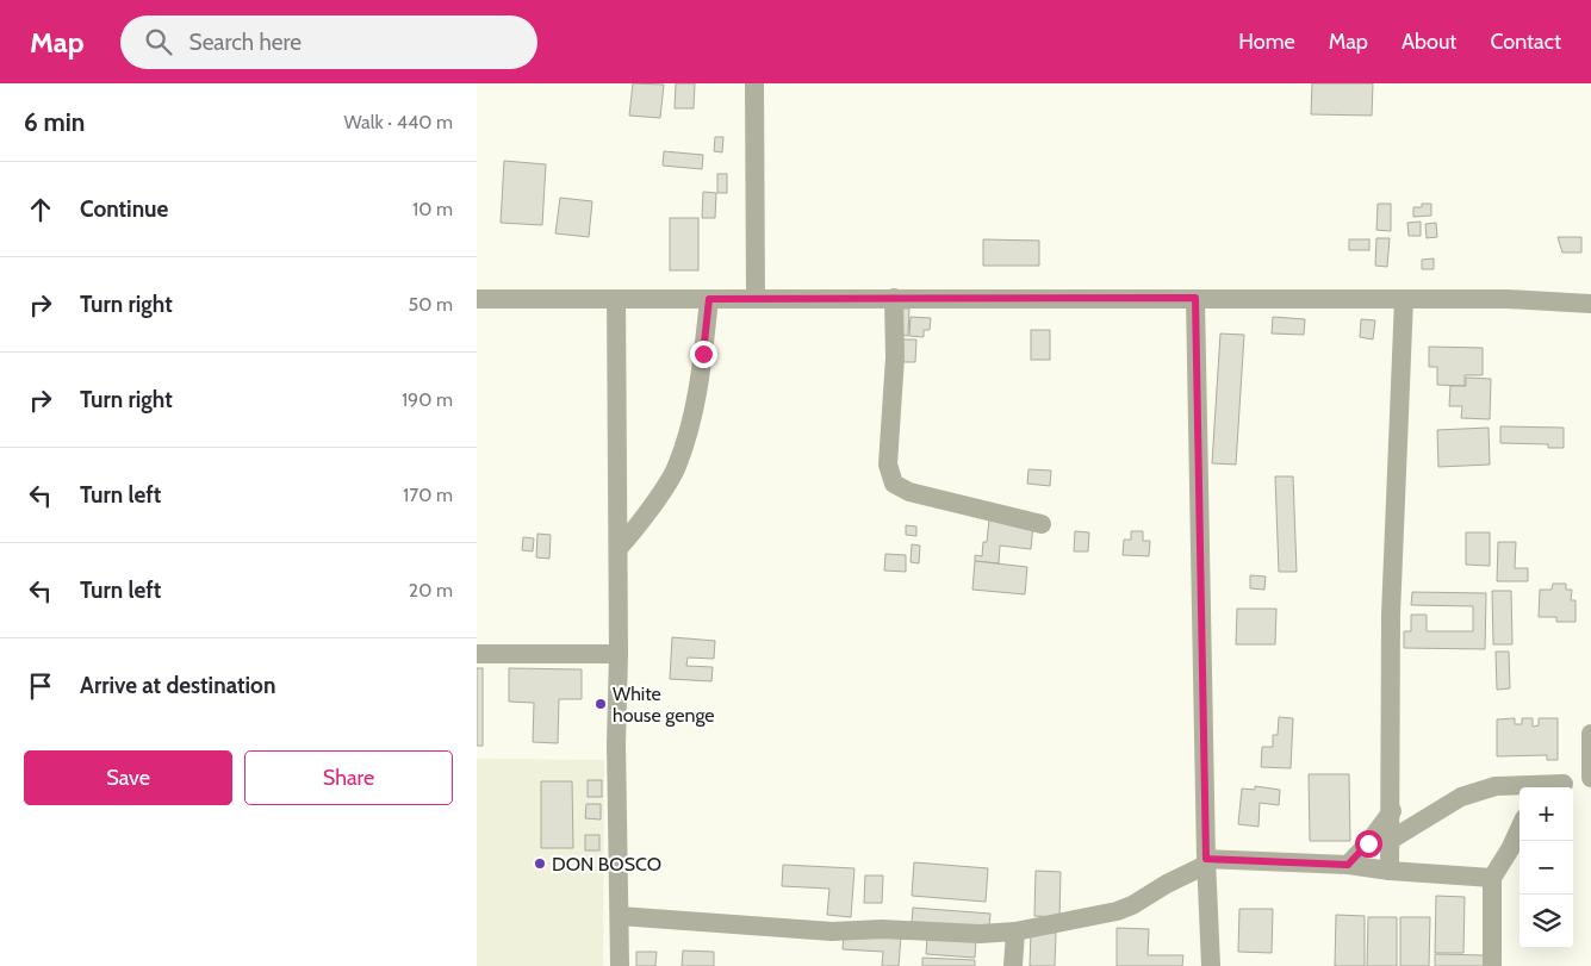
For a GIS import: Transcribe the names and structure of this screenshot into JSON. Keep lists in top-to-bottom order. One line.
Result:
{"places":["White house genge","DON BOSCO"],"page":{"header":"Map","search":"Search here","nav":["Home","Map","About","Contact"],"heading":["6 min","Walk · 440 m"],"list":[["Continue","10 m"],["Turn right","50 m"],["Turn right","190 m"],["Turn left","170 m"],["Turn left","20 m"],"Arrive at destination"],"buttons":["Save","Share"],"map_buttons":["+","−"]}}
